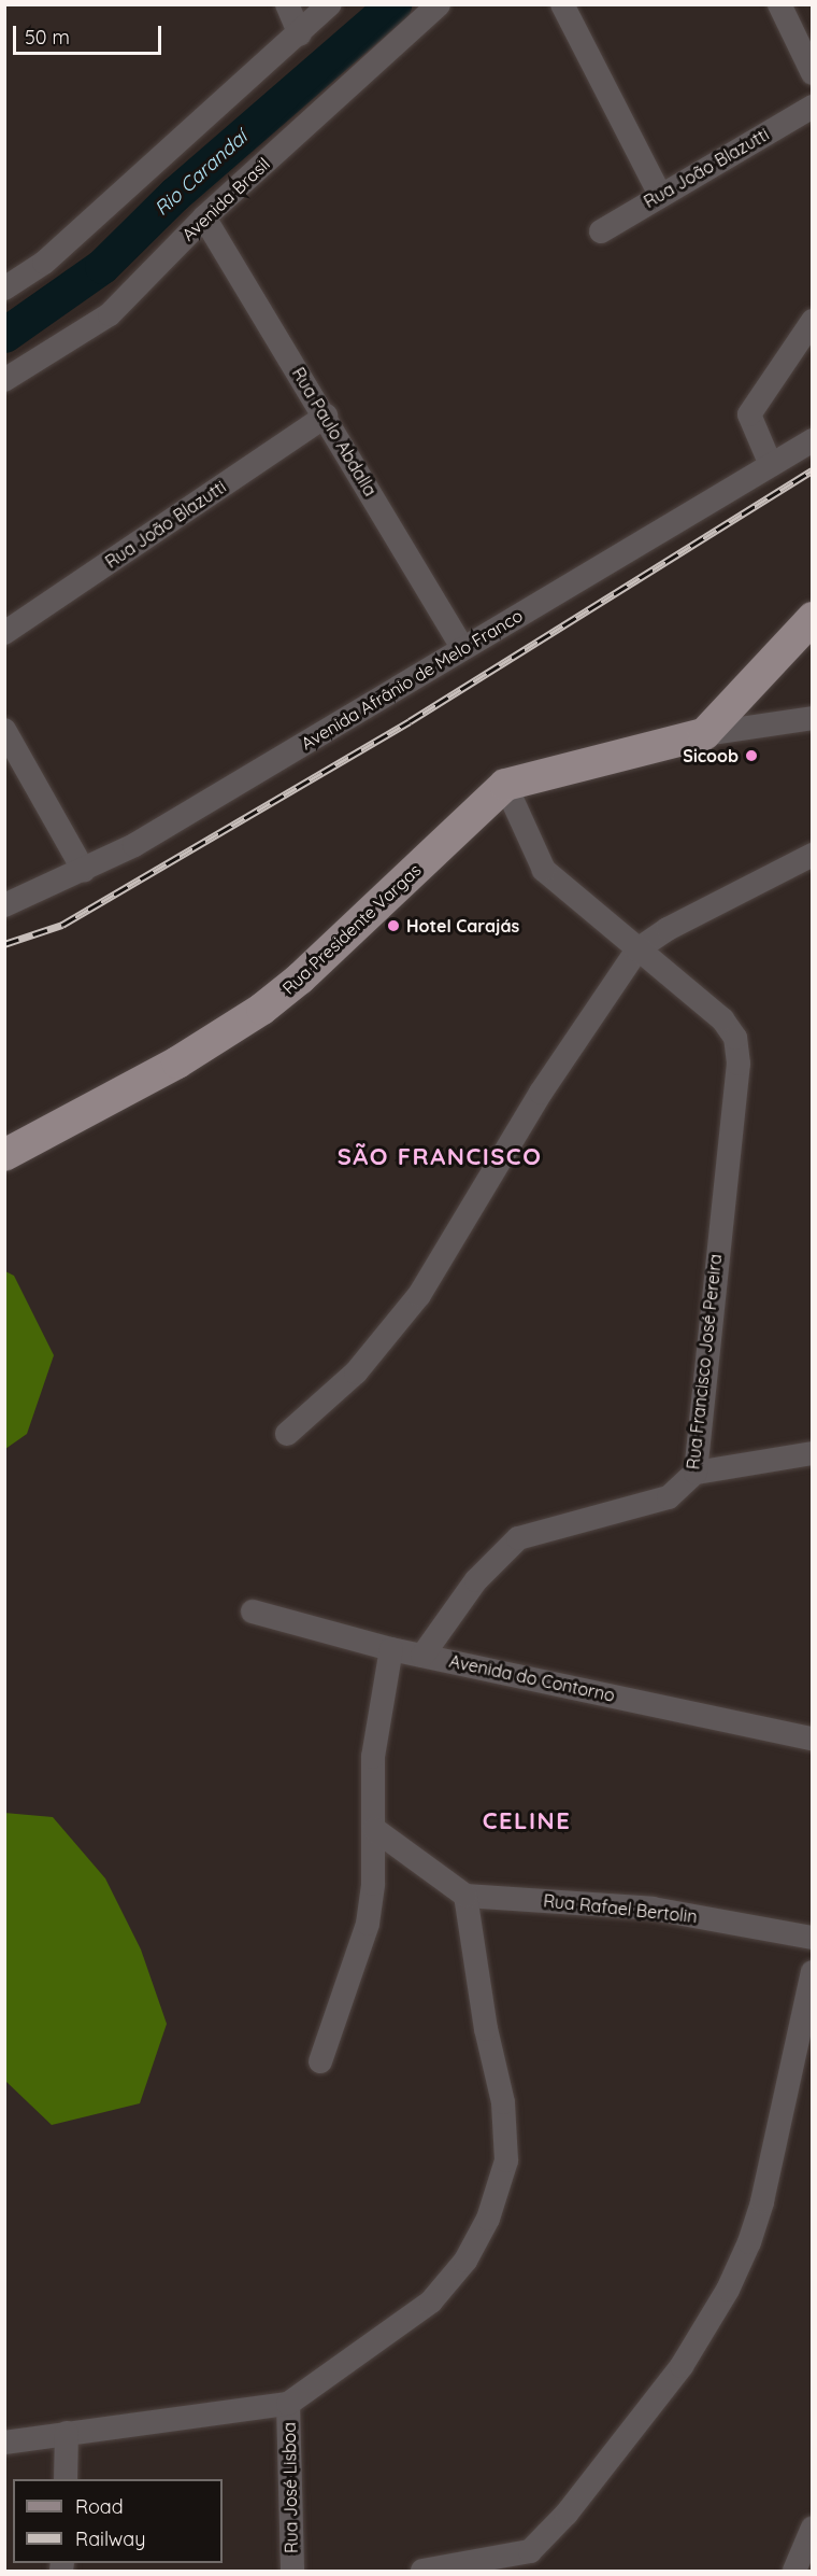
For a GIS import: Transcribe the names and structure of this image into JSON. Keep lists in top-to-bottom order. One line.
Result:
{"streets":{"main road":["Rua Presidente Vargas"],"street":["Rua João Blazutti","Avenida Brasil","Rua Paulo Abdalla","Avenida Afrânio de Melo Franco","Rua Francisco José Pereira","Avenida do Contorno","Rua Rafael Bertolin","Rua José Lisboa"]},"crossings":[["Rua João Blazutti","Rua Paulo Abdalla"],["Avenida Brasil","Rua Paulo Abdalla"],["Rua Paulo Abdalla","Avenida Afrânio de Melo Franco"],["Rua Presidente Vargas","Rua Francisco José Pereira"],["Rua Francisco José Pereira","Avenida do Contorno"]],"districts":["SÃO FRANCISCO","CELINE"],"water":["Rio Carandaí"],"places":["Sicoob","Hotel Carajás"],"legend":["Road","Railway"],"scale_bar":"50 m"}
